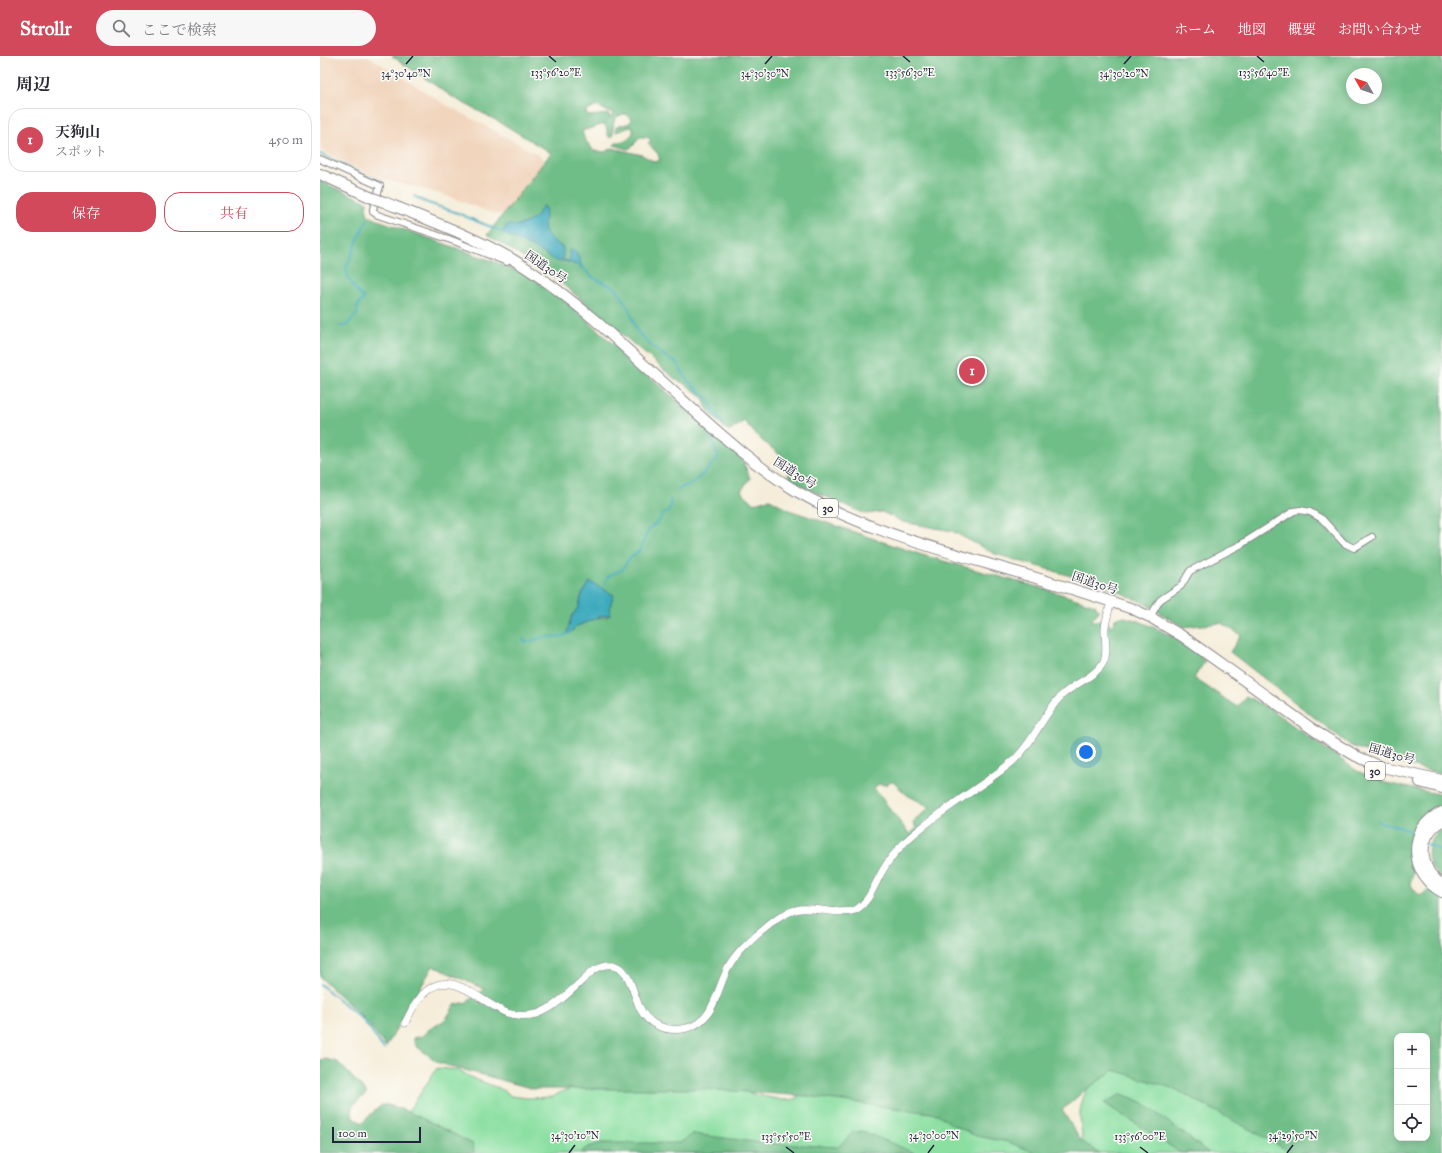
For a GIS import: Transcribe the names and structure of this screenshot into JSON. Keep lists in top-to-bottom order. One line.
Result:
{"streets":{"highway":["国道30号","30"]},"scale_bar":"100 m","north":"top left","page":{"header":"Strollr","search":"ここで検索","nav":["ホーム","地図","概要","お問い合わせ"],"heading":"周辺","list":[{"mark":"1","name":"天狗山","note":"スポット","value":"450 m"}],"buttons":["保存","共有"],"pins":"1","map_buttons":["+","−"],"scale":"100 m"},"coordinates":["133°56'40\"E","133°56'20\"E","133°56'30\"E","34°30'40\"N","34°30'30\"N","34°30'20\"N","34°30'10\"N","34°30'00\"N","34°29'50\"N","133°55'50\"E","133°56'00\"E"]}
